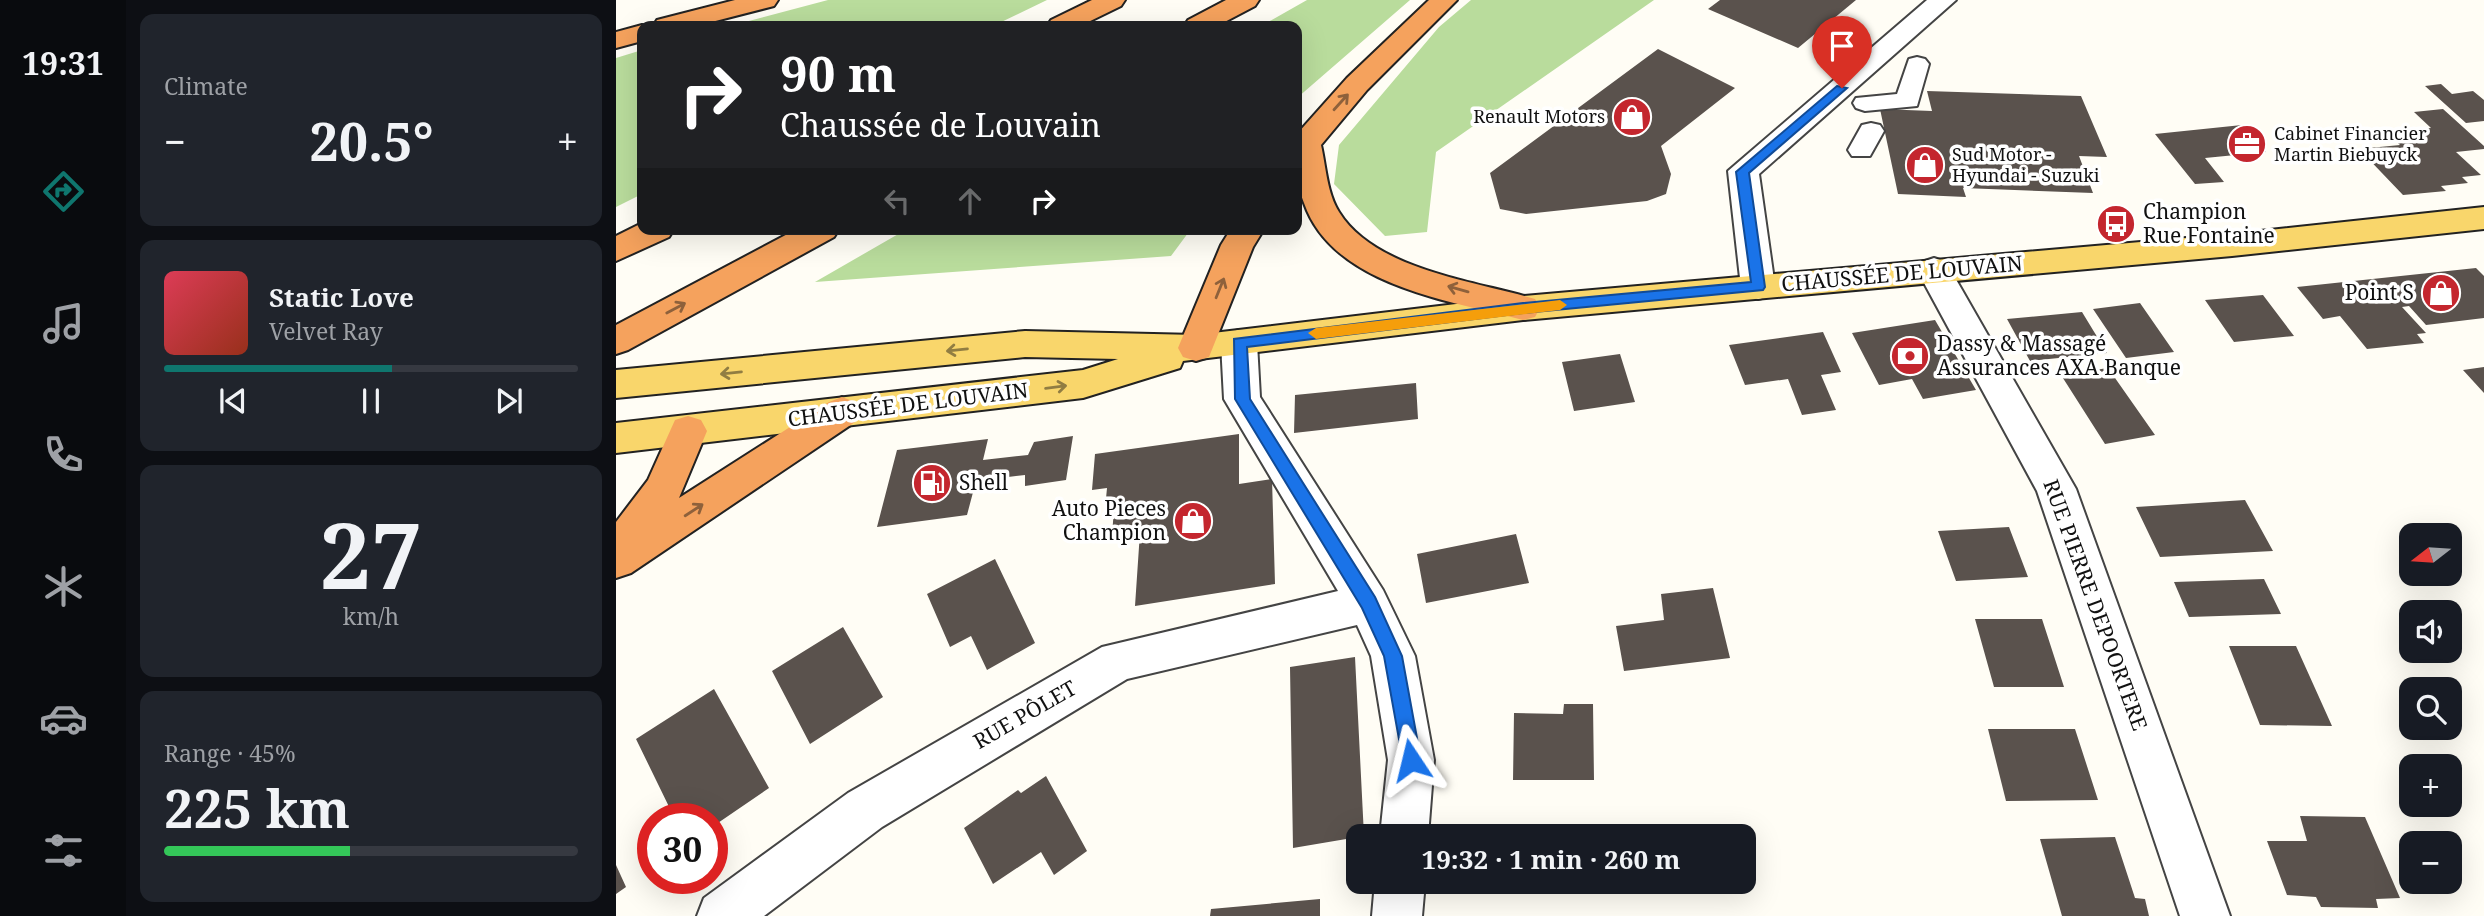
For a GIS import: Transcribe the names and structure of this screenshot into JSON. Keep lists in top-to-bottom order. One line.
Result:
{"streets":{"main road":["CHAUSSÉE DE LOUVAIN"],"street":["RUE PIERRE DEPOORTERE","RUE PÔLET"]},"crossings":[["CHAUSSÉE DE LOUVAIN","RUE PIERRE DEPOORTERE"]],"places":{"shop":["Renault Motors","Sud Motor - Hyundai - Suzuki","Point S","Auto Pieces Champion"],"office":["Cabinet Financier Martin Biebuyck"],"bus stop":["Champion Rue Fontaine"],"bank":["Dassy & Massagé Assurances AXA Banque"],"fuel station":["Shell"]},"north":"left","page":{"tabs":"19:31","tile":["Climate",["27","km/h"],["Range · 45%","225 km"]],"turn":["90 m","Chaussée de Louvain"],"heat":["−","20.5°","+"],"song":["Static Love","Velvet Ray"],"map_buttons":["+","−"],"limit":"30","trip":"19:32 · 1 min · 260 m"}}
